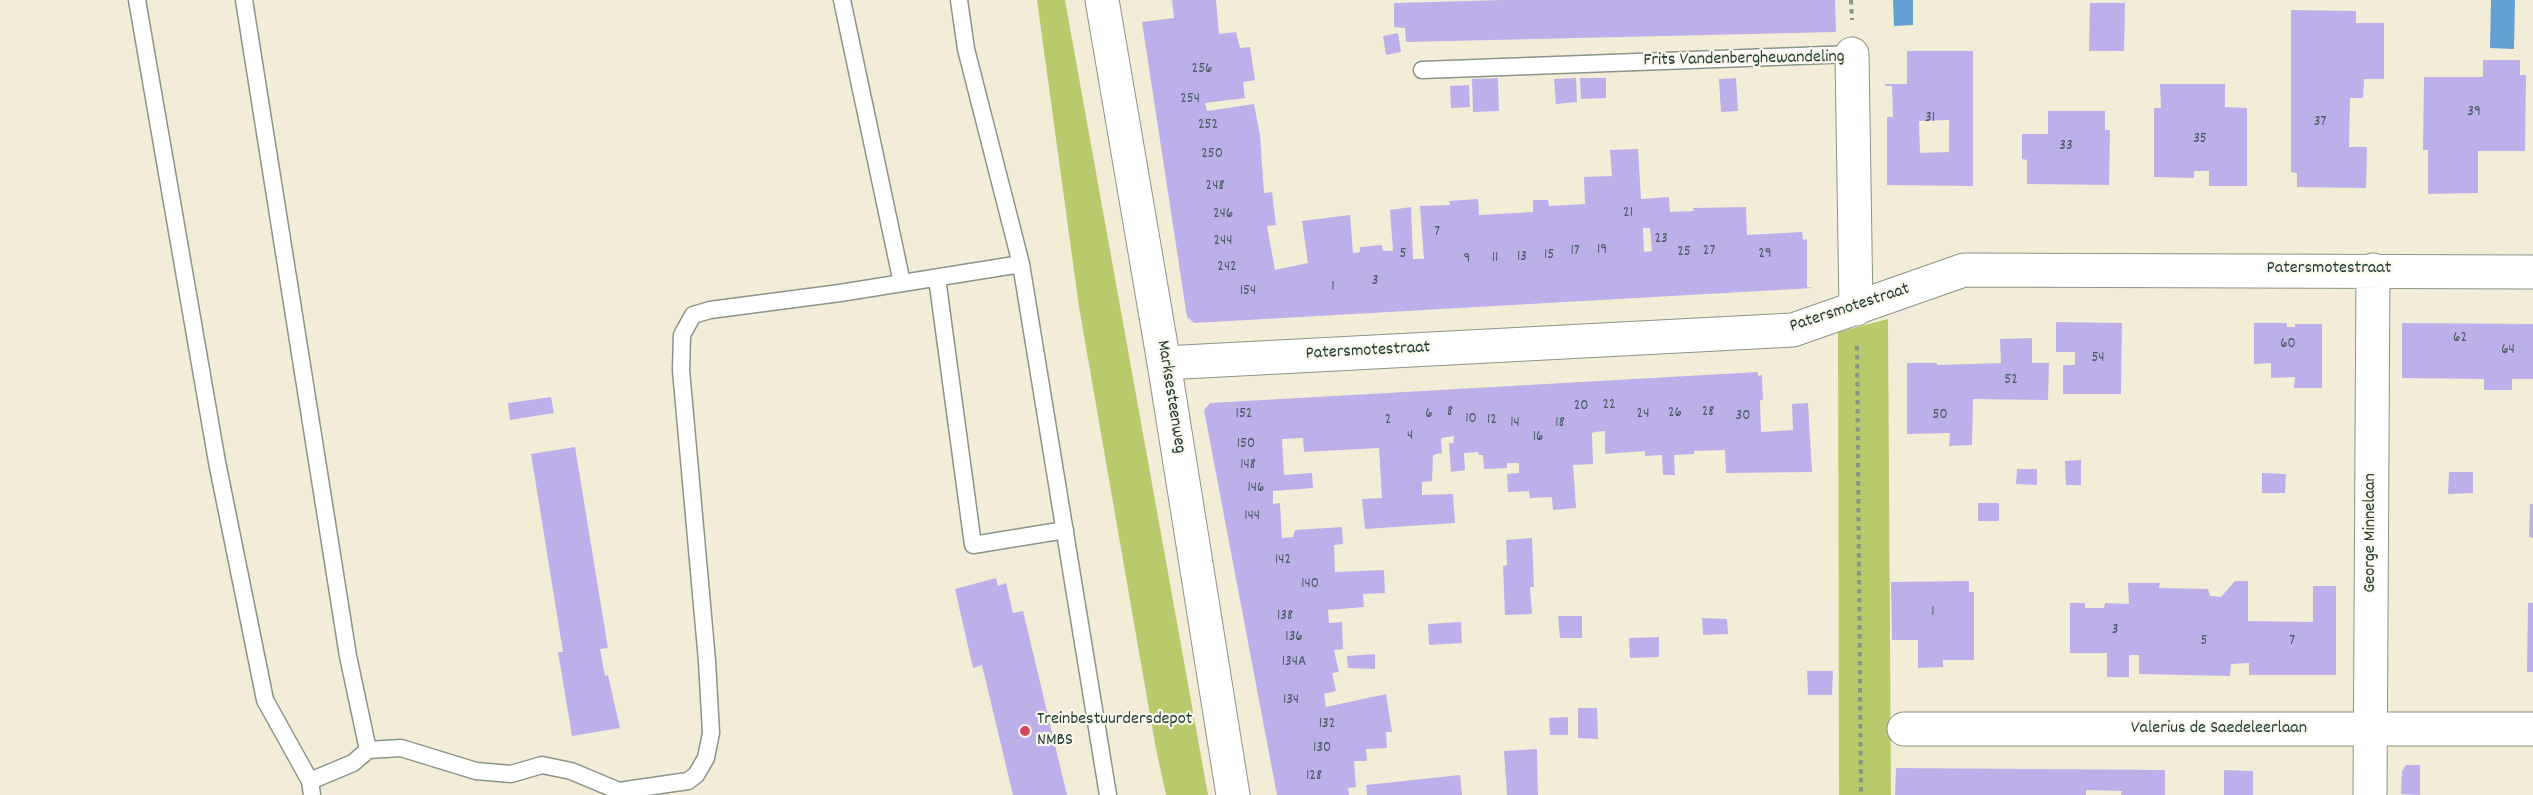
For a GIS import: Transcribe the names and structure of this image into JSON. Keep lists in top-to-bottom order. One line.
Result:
{"streets":{"street":["Frits Vandenberghewandeling","Patersmotestraat","Marksesteenweg","George Minnelaan","Valerius de Saedeleerlaan"]},"crossings":[["Frits Vandenberghewandeling","Patersmotestraat"],["Patersmotestraat","Marksesteenweg"],["Patersmotestraat","George Minnelaan"],["George Minnelaan","Valerius de Saedeleerlaan"]],"places":["Treinbestuurdersdepot NMBS"],"house_numbers":["256","254","39","31","37","252","35","33","250","248","21","246","7","23","244","19","17","27","25","5","29","15","13","11","9","242","3","1","154","62","60","64","54","52","22","20","8","28","26","152","6","24","50","30","10","2","12","14","18","4","16","150","148","146","144","142","140","1","138","3","136","5","7","134A","134","132","130","128"]}
